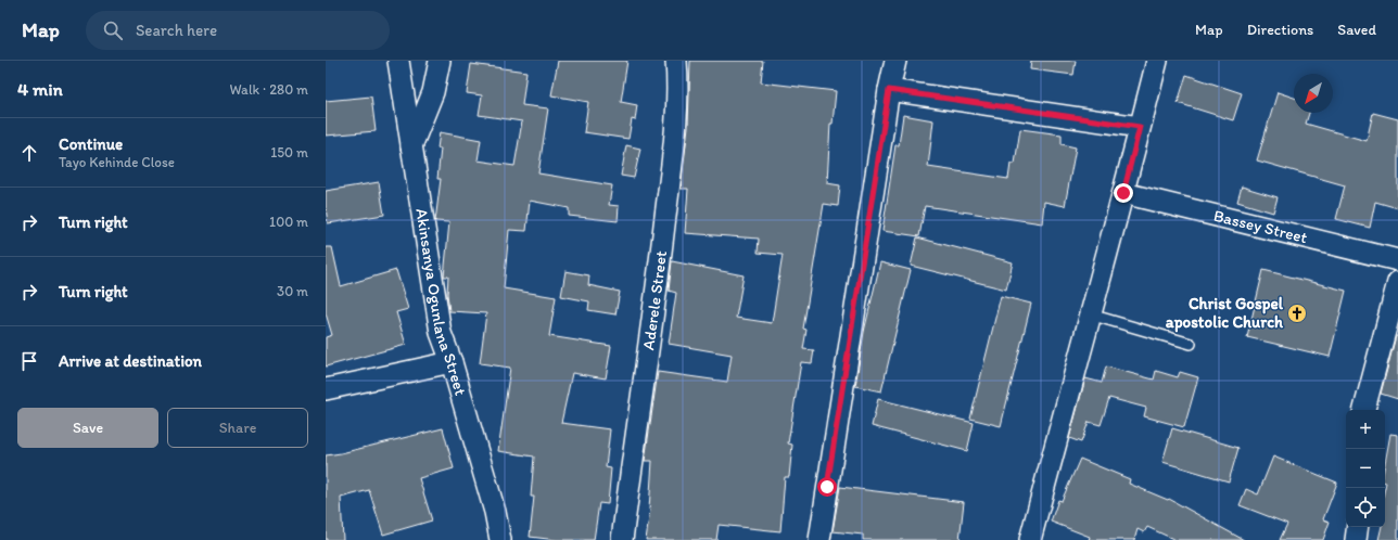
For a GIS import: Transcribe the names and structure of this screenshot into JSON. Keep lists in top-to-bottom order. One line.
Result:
{"streets":{"street":["Bassey Street","Aderele Street","Akinsanya Ogunlana Street"]},"places":{"church":["Christ Gospel apostolic Church"]},"north":"bottom left","page":{"header":"Map","search":"Search here","nav":["Map","Directions","Saved"],"heading":["4 min","Walk · 280 m"],"list":[["Continue","Tayo Kehinde Close","150 m"],["Turn right","100 m"],["Turn right","30 m"],"Arrive at destination"],"buttons":["Save","Share"],"map_buttons":["+","−"]}}
